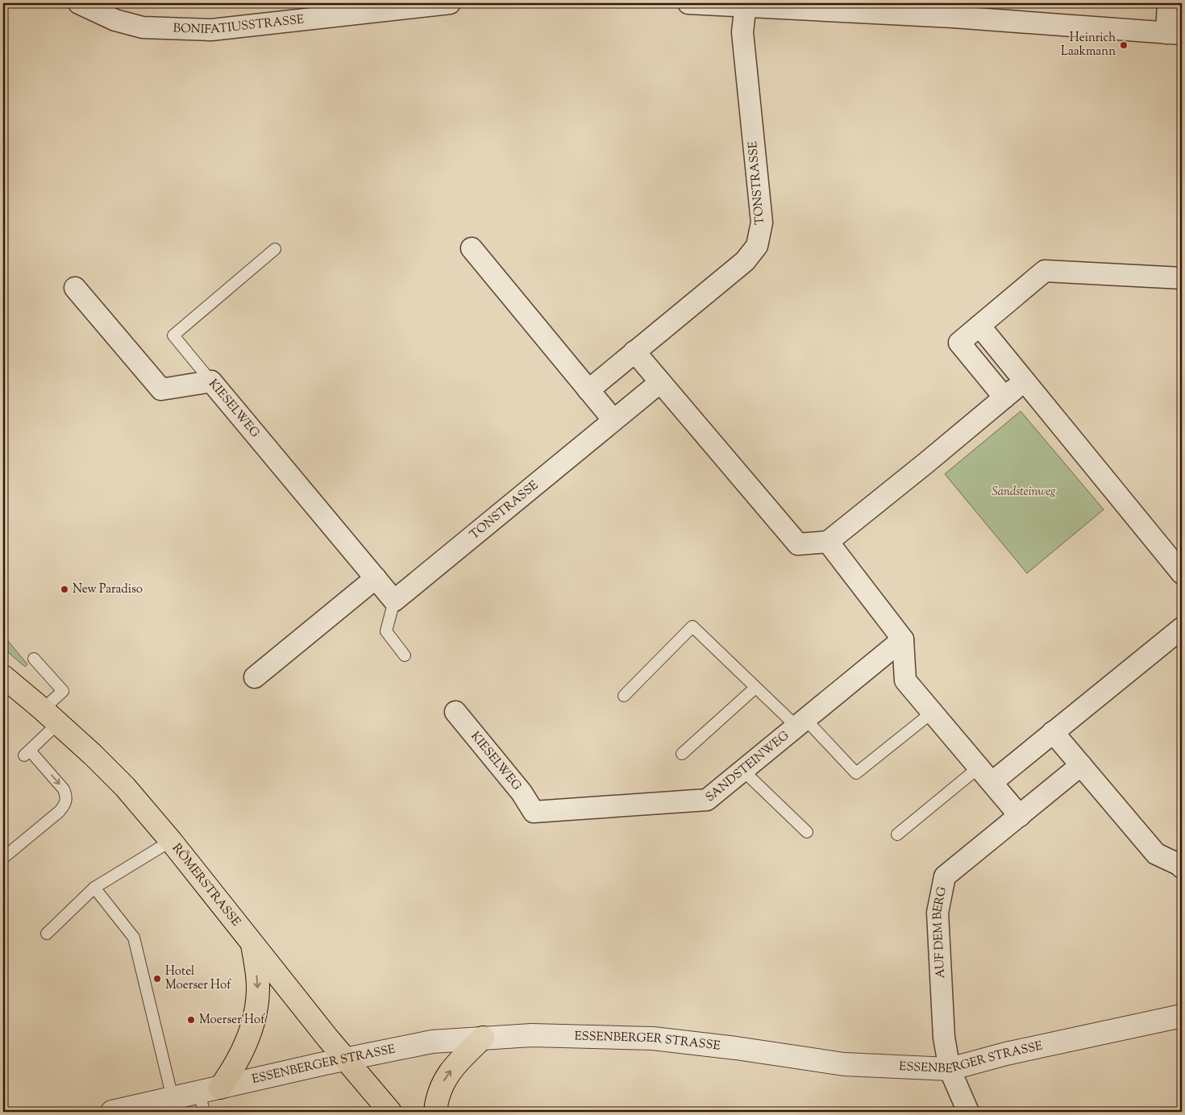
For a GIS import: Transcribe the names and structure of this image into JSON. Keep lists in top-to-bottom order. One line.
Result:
{"streets":{"main road":["RÖMERSTRASSE"],"street":["BONIFATIUSSTRASSE","TONSTRASSE","KIESELWEG","SANDSTEINWEG","AUF DEM BERG","ESSENBERGER STRASSE"]},"crossings":[["TONSTRASSE","KIESELWEG"],["KIESELWEG","SANDSTEINWEG"],["RÖMERSTRASSE","ESSENBERGER STRASSE"],["AUF DEM BERG","ESSENBERGER STRASSE"]],"parks":["Sandsteinweg"],"places":["Heinrich Laakmann","New Paradiso","Hotel Moerser Hof","Moerser Hof"]}
